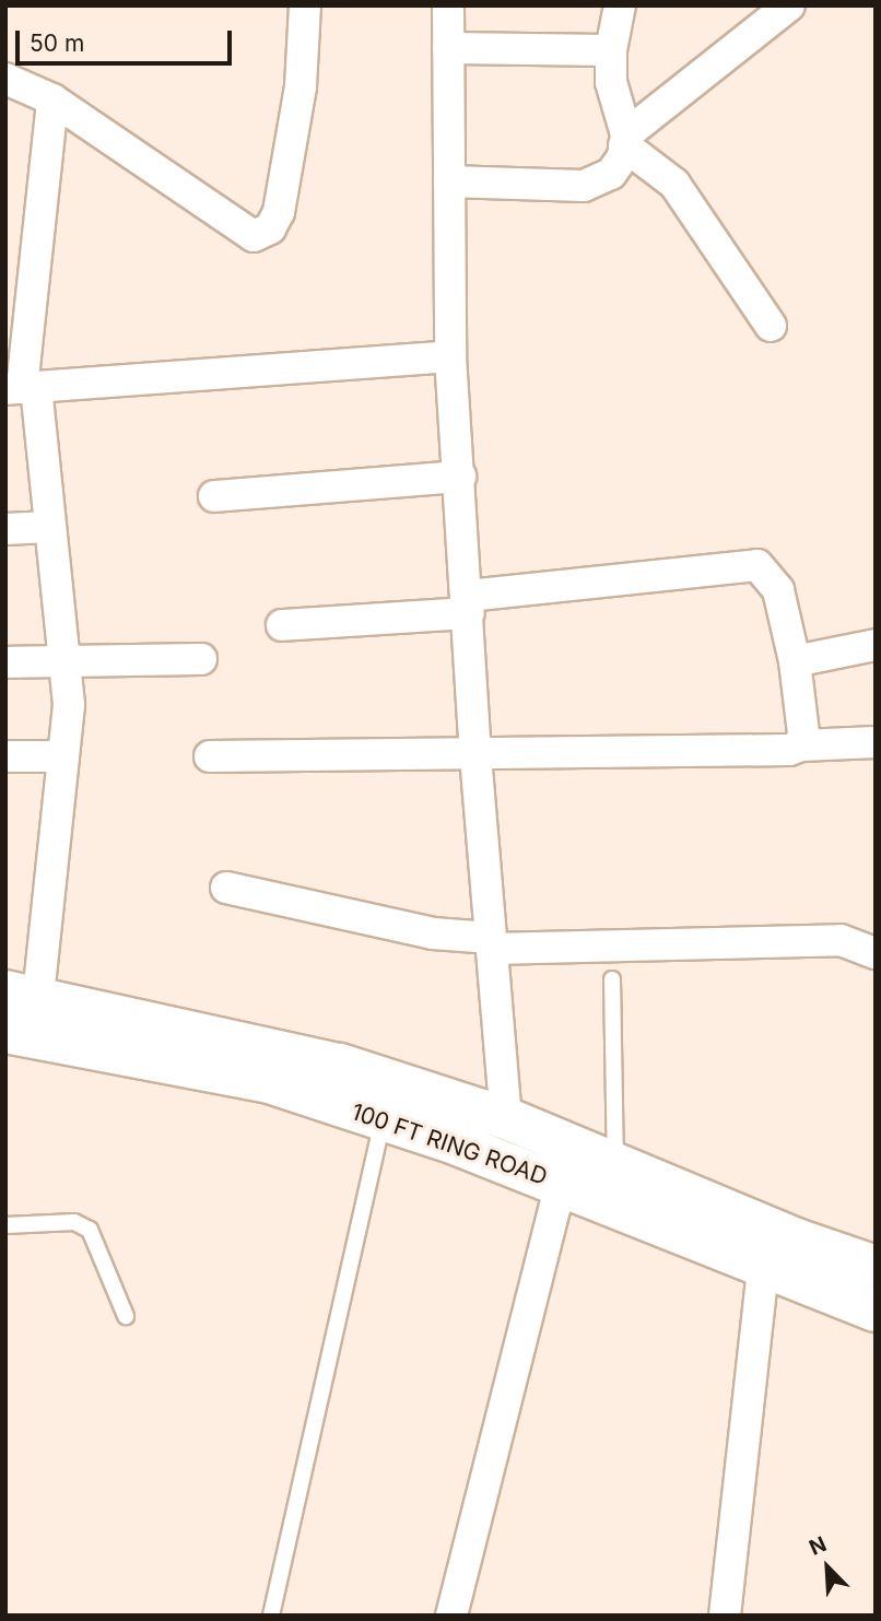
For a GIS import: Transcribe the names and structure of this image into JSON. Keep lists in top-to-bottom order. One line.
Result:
{"streets":{"main road":["100 FT RING ROAD"]},"scale_bar":"50 m","north":"top left"}
